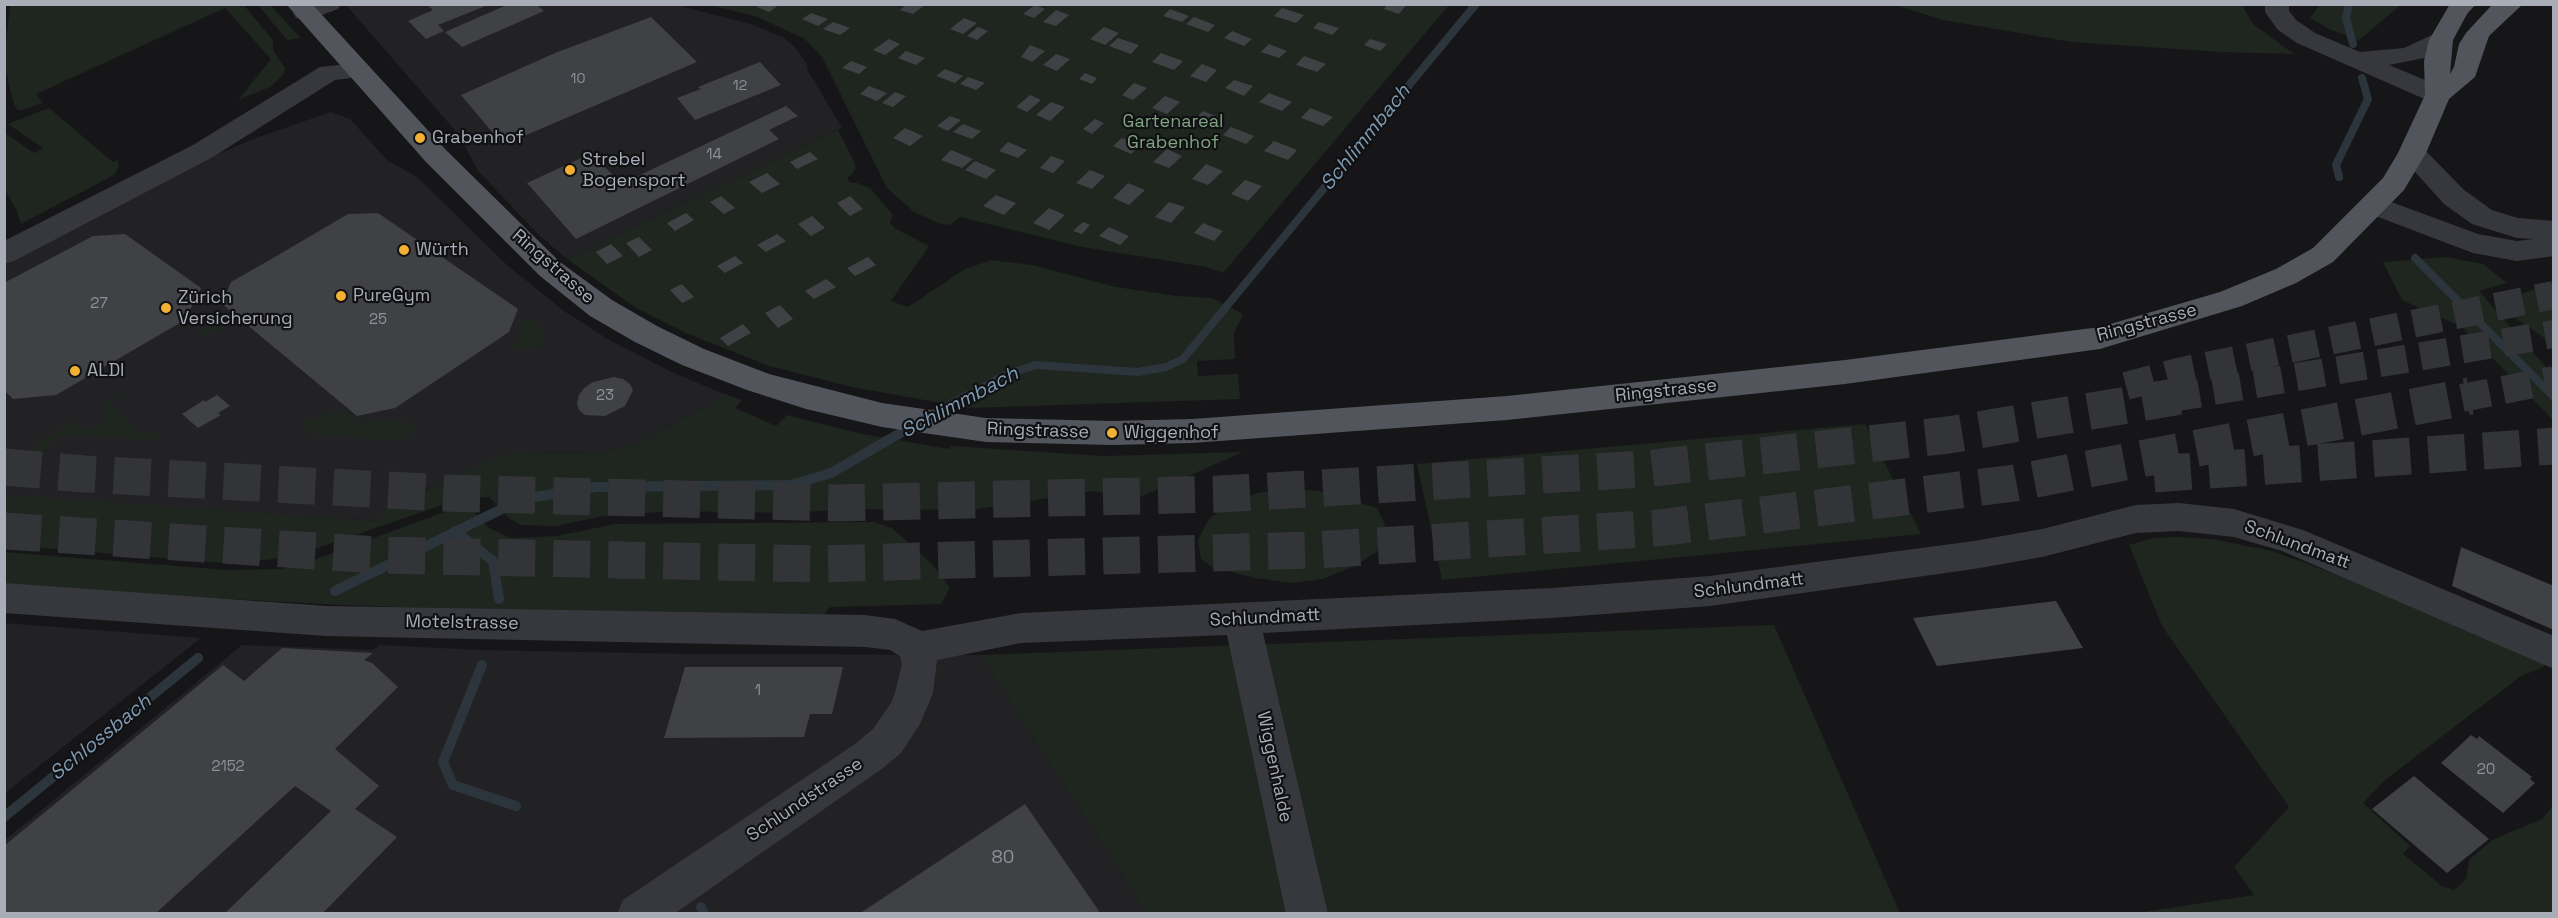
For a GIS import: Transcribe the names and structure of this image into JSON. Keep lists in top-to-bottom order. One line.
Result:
{"streets":{"main road":["Ringstrasse"],"street":["Schlundmatt","Motelstrasse","Wiggenhalde","Schlundstrasse"]},"crossings":[["Schlundmatt","Motelstrasse"],["Schlundmatt","Wiggenhalde"],["Schlundmatt","Schlundstrasse"],["Motelstrasse","Schlundstrasse"]],"water":["Schlimmbach","Schlossbach"],"parks":["Gartenareal Grabenhof"],"places":["Grabenhof","Strebel Bogensport","Würth","PureGym","Zürich Versicherung","ALDI","Wiggenhof"],"house_numbers":["10","12","14","27","25","23","1","2152","20","80"]}
